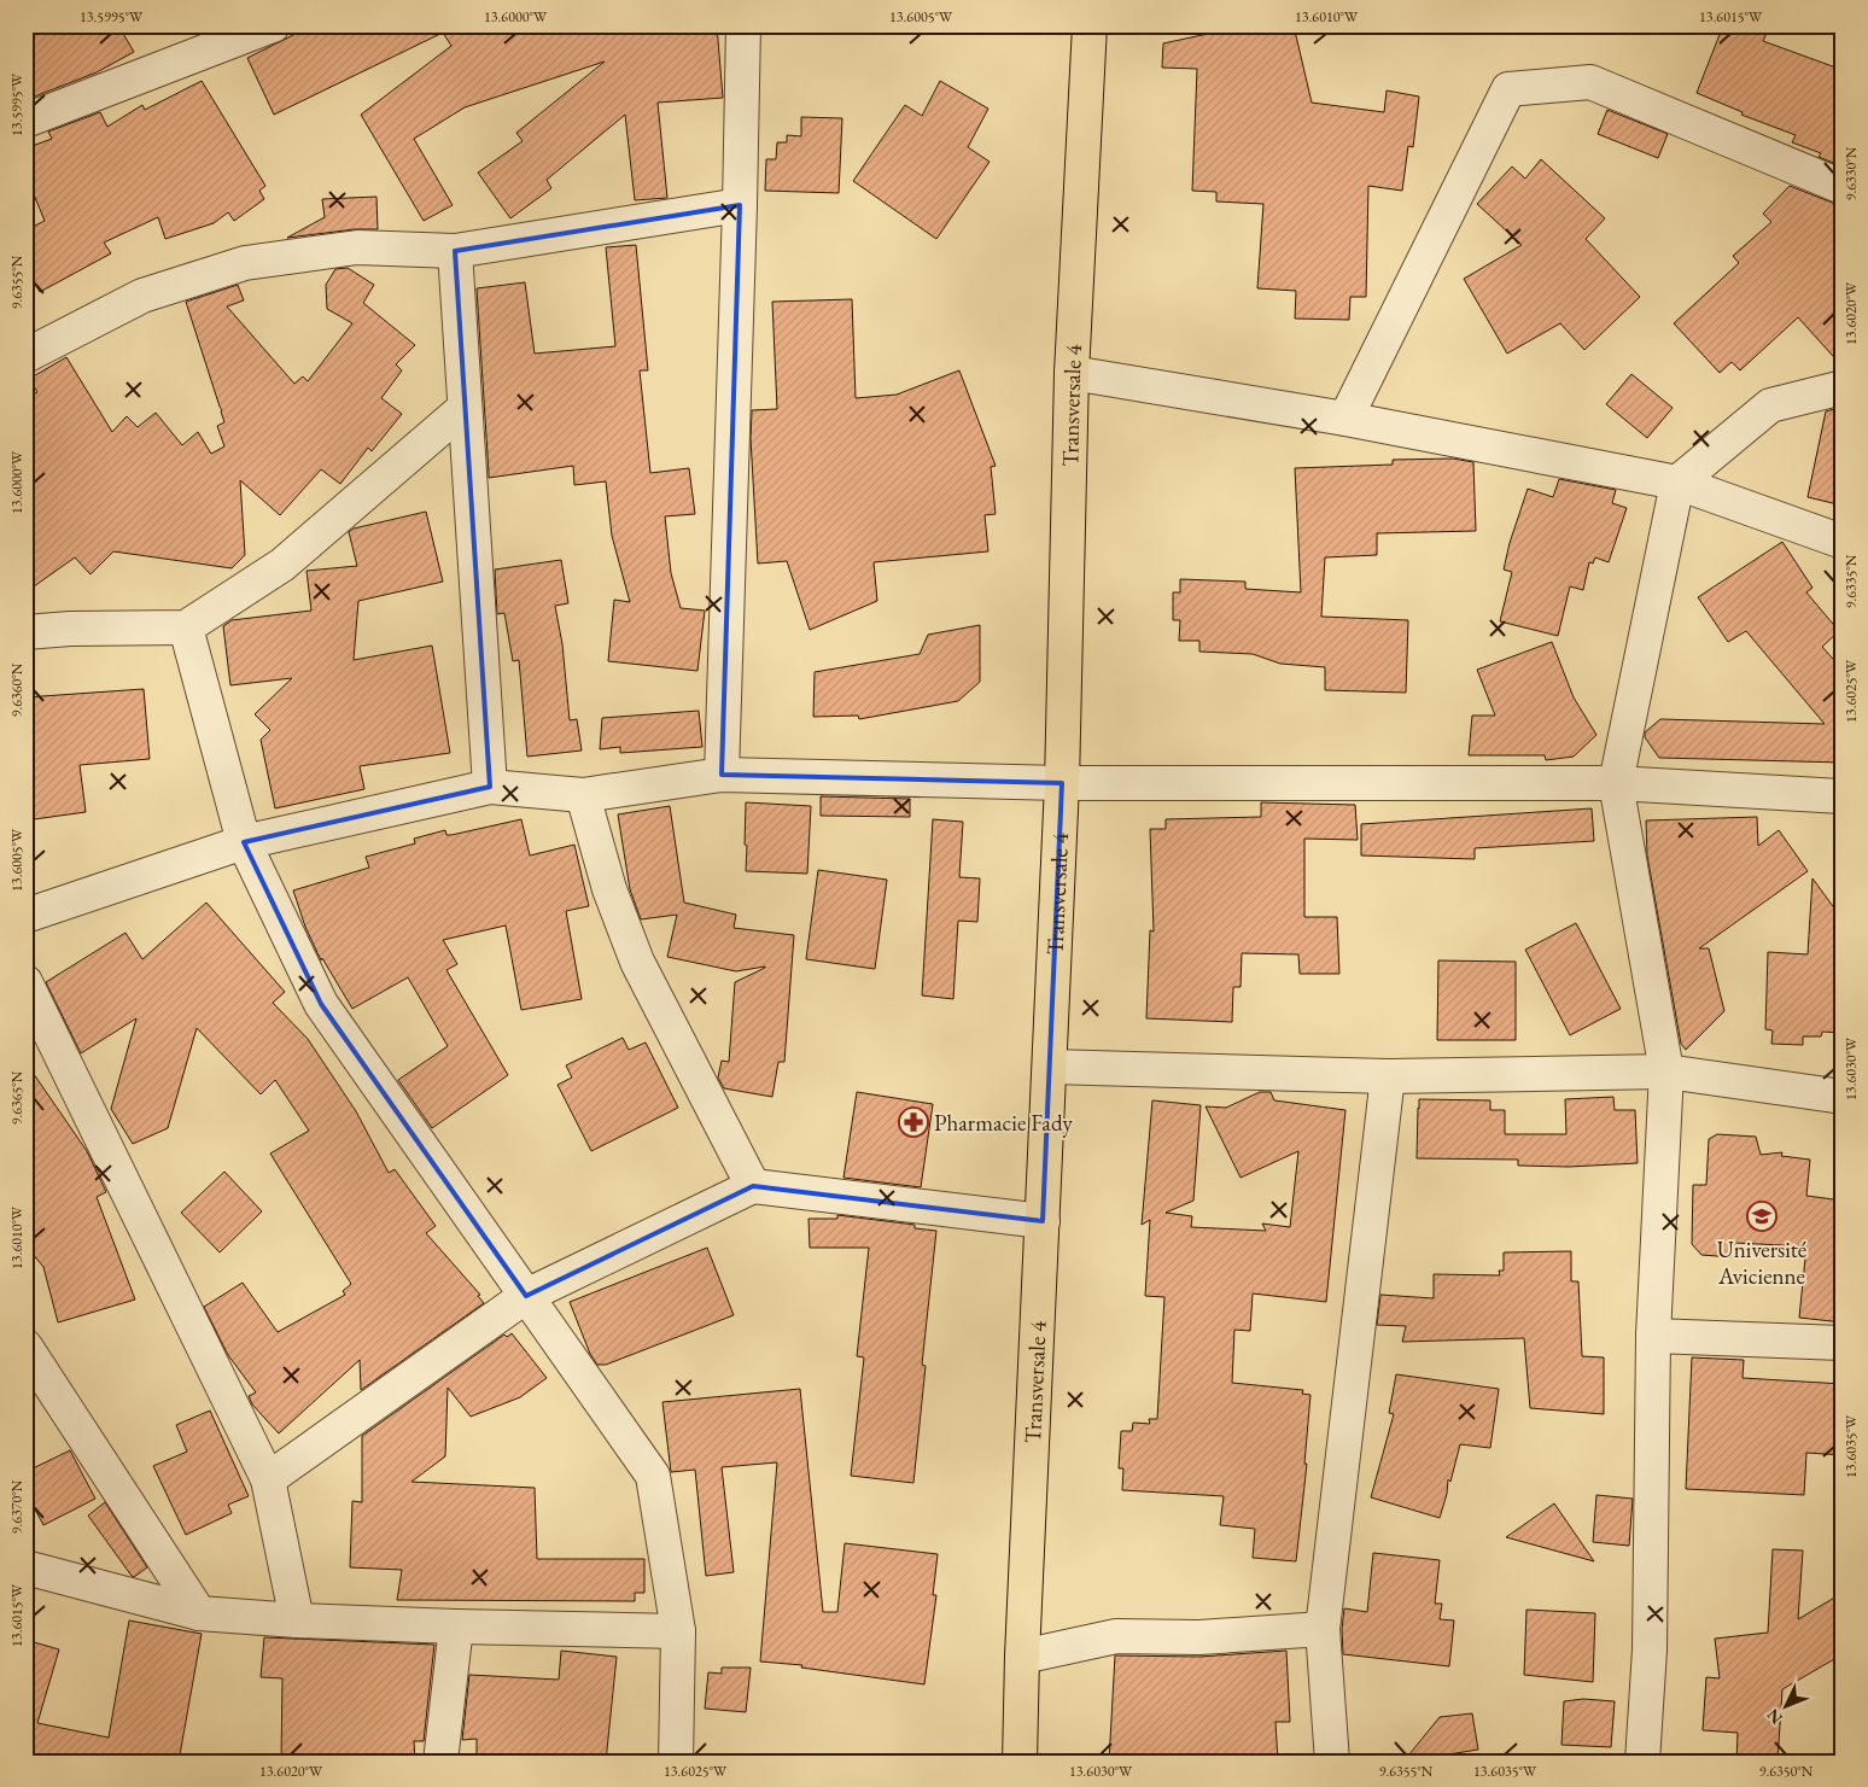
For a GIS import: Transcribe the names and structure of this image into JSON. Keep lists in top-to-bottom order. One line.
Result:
{"streets":{"main road":["Transversale 4"]},"places":{"pharmacy":["Pharmacie Fady"],"school or university":["Université Avicienne"]},"north":"bottom left","coordinates":["13.5995°W","13.6000°W","13.6005°W","13.6010°W","13.6015°W","9.6330°N","9.6355°N","13.6020°W","9.6335°N","9.6360°N","13.6025°W","13.6030°W","9.6365°N","13.6035°W","9.6370°N","9.6350°N"]}
